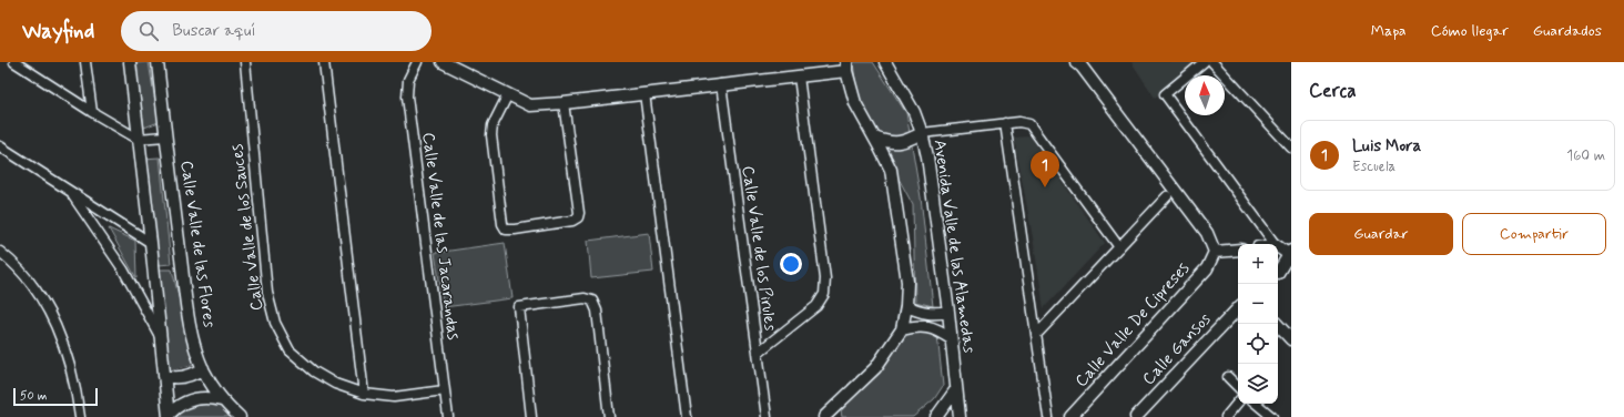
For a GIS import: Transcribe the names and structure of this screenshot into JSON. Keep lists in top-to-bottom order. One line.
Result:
{"streets":{"street":["Calle Valle de los Sauces","Calle Valle de las Jacarandas","Calle Valle de las Flores","Avenida Valle de las Alamedas","Calle Valle de los Pirules","Calle Valle De Cipreses","Calle Gansos"]},"crossings":[["Calle Valle de los Sauces","Calle Valle de las Jacarandas"]],"scale_bar":"50 m","north":"top","page":{"header":"Wayfind","search":"Buscar aquí","nav":["Mapa","Cómo llegar","Guardados"],"heading":"Cerca","list":[{"mark":"1","name":"Luis Mora","note":"Escuela","value":"160 m"}],"pins":"1","buttons":["Guardar","Compartir"],"map_buttons":["+","−"],"scale":"50 m"}}
